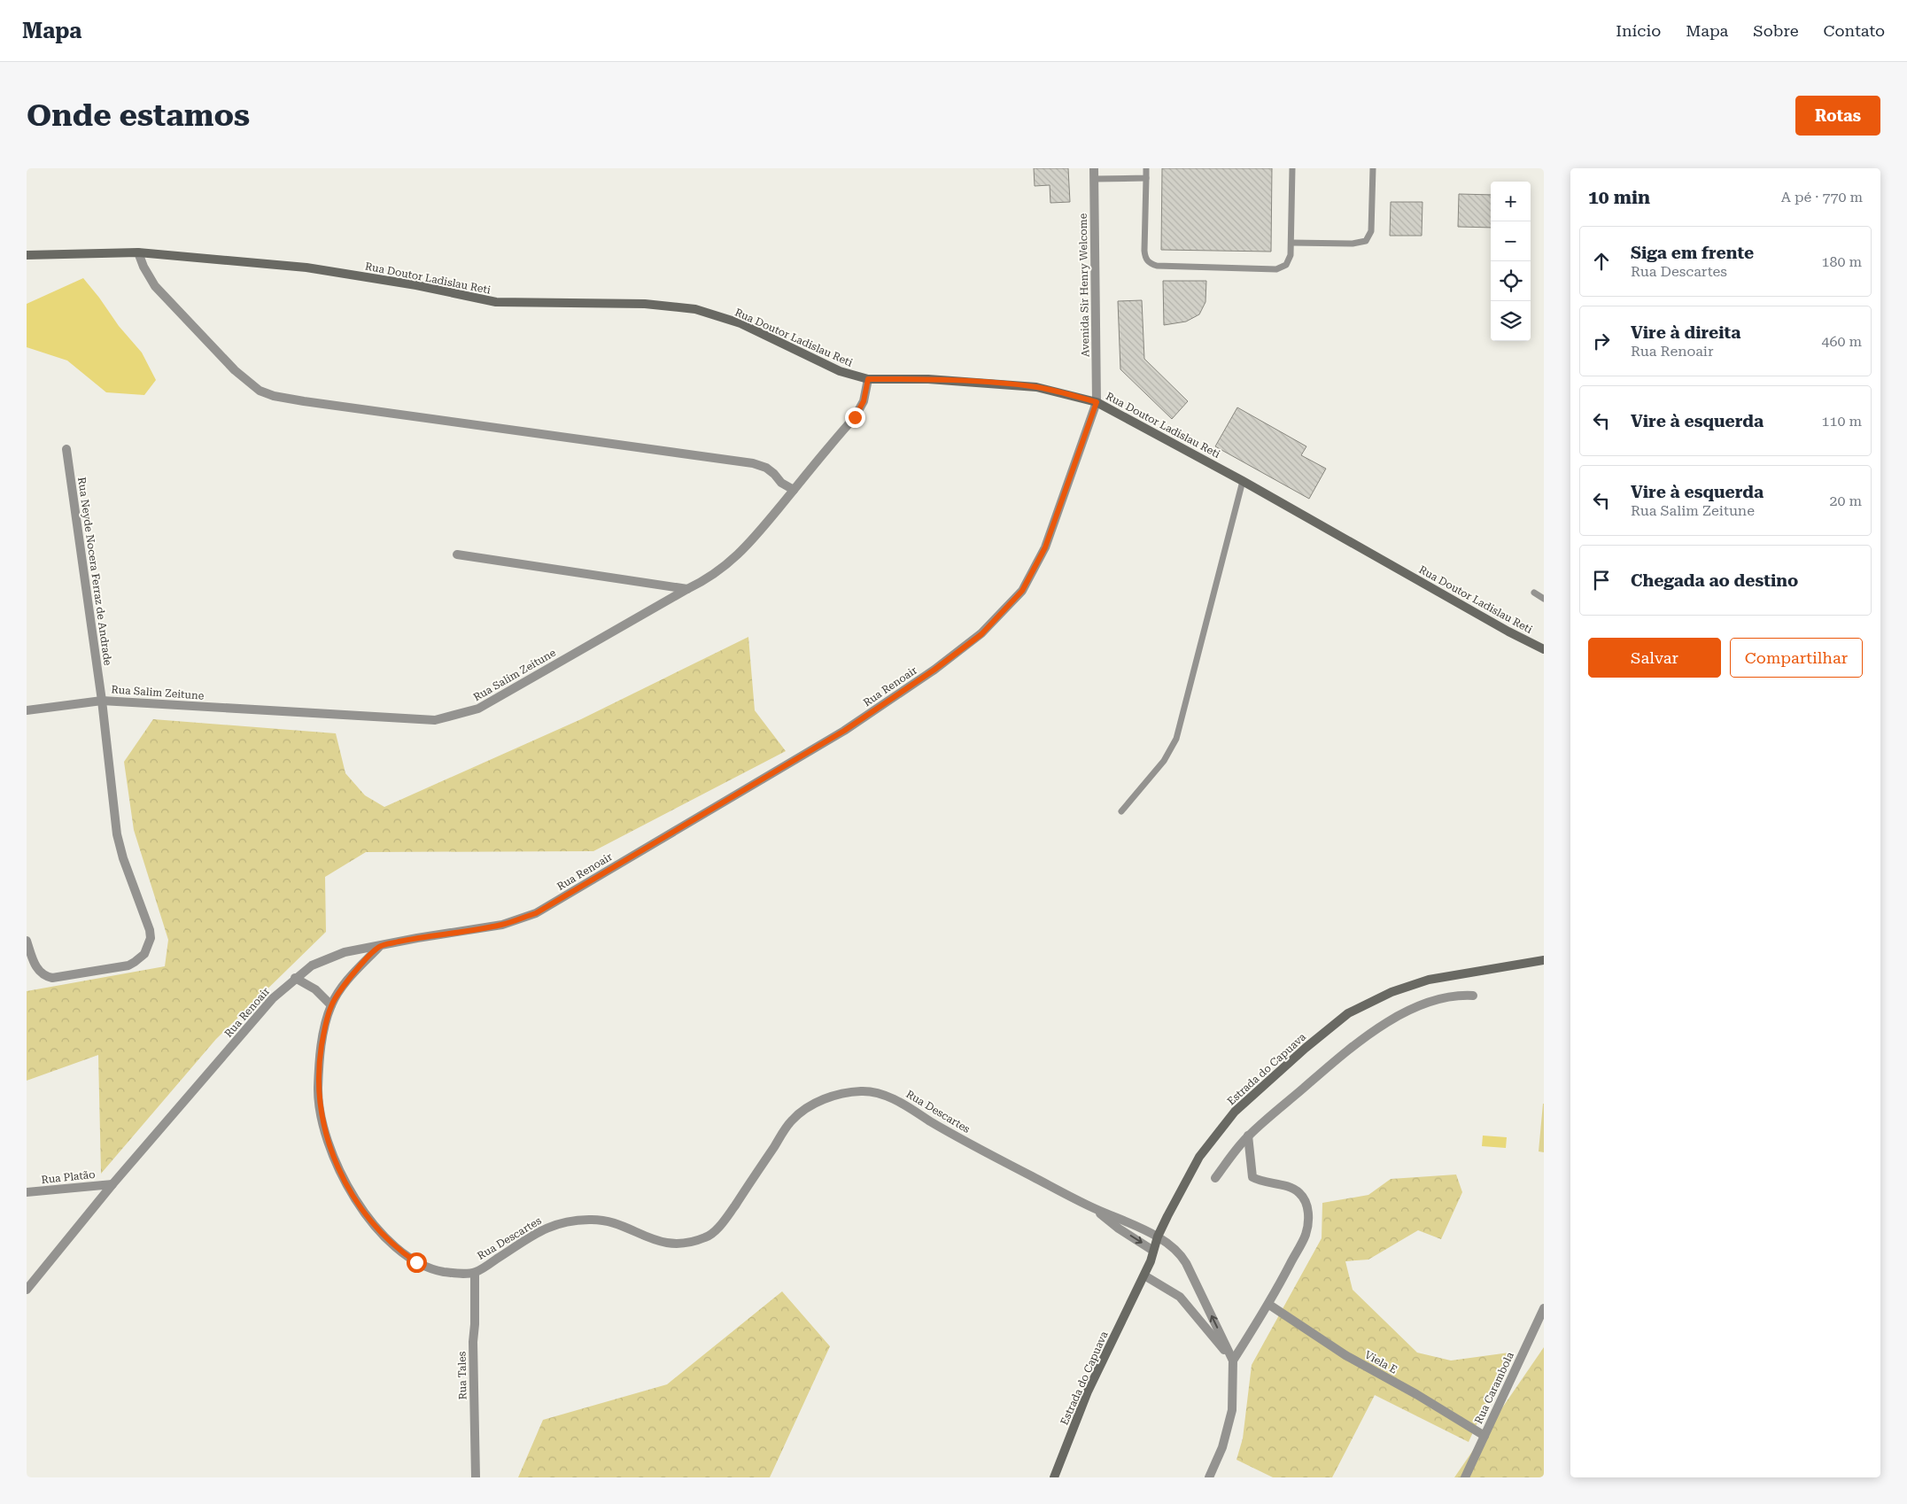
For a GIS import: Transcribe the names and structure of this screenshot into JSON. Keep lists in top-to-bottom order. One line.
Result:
{"streets":{"street":["Rua Doutor Ladislau Reti","Avenida Sir Henry Welcome","Rua Neyde Nocera Ferraz de Andrade","Rua Salim Zeitune","Rua Renoair","Estrada do Capuava","Rua Descartes","Rua Platão","Viela E","Rua Tales","Rua Carambola"]},"crossings":[["Rua Doutor Ladislau Reti","Avenida Sir Henry Welcome"],["Rua Doutor Ladislau Reti","Rua Salim Zeitune"],["Rua Doutor Ladislau Reti","Rua Renoair"],["Avenida Sir Henry Welcome","Rua Renoair"],["Rua Neyde Nocera Ferraz de Andrade","Rua Salim Zeitune"],["Rua Renoair","Rua Descartes"],["Rua Renoair","Rua Platão"],["Estrada do Capuava","Rua Descartes"],["Rua Descartes","Rua Tales"],["Viela E","Rua Carambola"]],"page":{"header":"Mapa","nav":["Início","Mapa","Sobre","Contato"],"buttons":["Rotas",["Salvar","Compartilhar"]],"title":"Onde estamos","heading":["10 min","A pé · 770 m"],"map_buttons":["+","−"],"list":[["Siga em frente","Rua Descartes","180 m"],["Vire à direita","Rua Renoair","460 m"],["Vire à esquerda","110 m"],["Vire à esquerda","Rua Salim Zeitune","20 m"],"Chegada ao destino"]}}
